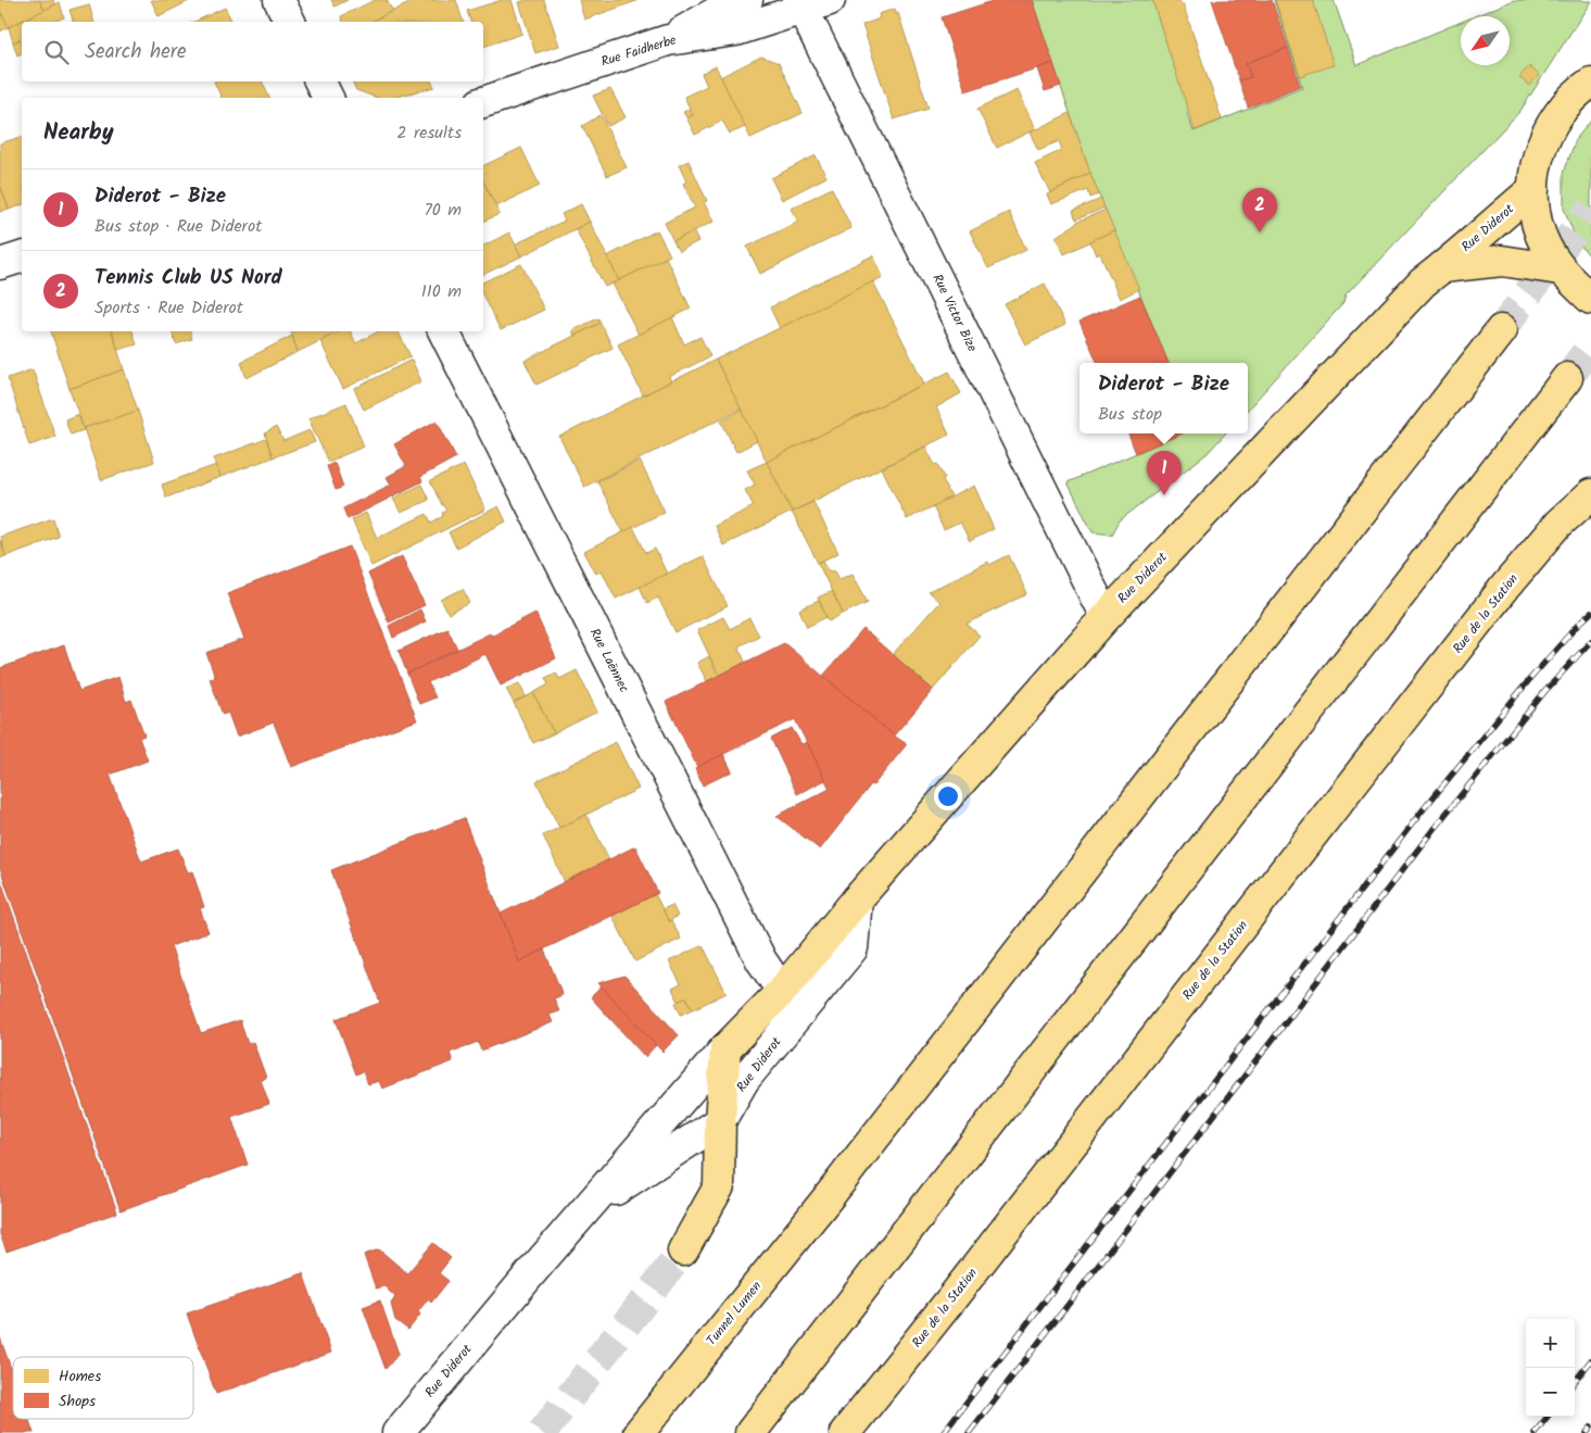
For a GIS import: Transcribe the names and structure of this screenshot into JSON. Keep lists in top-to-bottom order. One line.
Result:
{"streets":{"main road":["Rue Diderot","Rue de la Station","Tunnel Lumen"],"street":["Rue Faidherbe","Rue Victor Bize","Rue Laënnec"]},"crossings":[["Rue Faidherbe","Rue Victor Bize"],["Rue Diderot","Rue Victor Bize"],["Rue Diderot","Rue Laënnec"]],"legend":["Homes","Shops"],"north":"bottom left","page":{"search":"Search here","heading":["Nearby","2 results"],"list":[{"mark":"1","name":"Diderot - Bize","note":"Bus stop · Rue Diderot","value":"70 m"},{"mark":"2","name":"Tennis Club US Nord","note":"Sports · Rue Diderot","value":"110 m"}],"pins":["2","1"],"popup":["Diderot - Bize","Bus stop"],"map_buttons":["+","−"]}}
